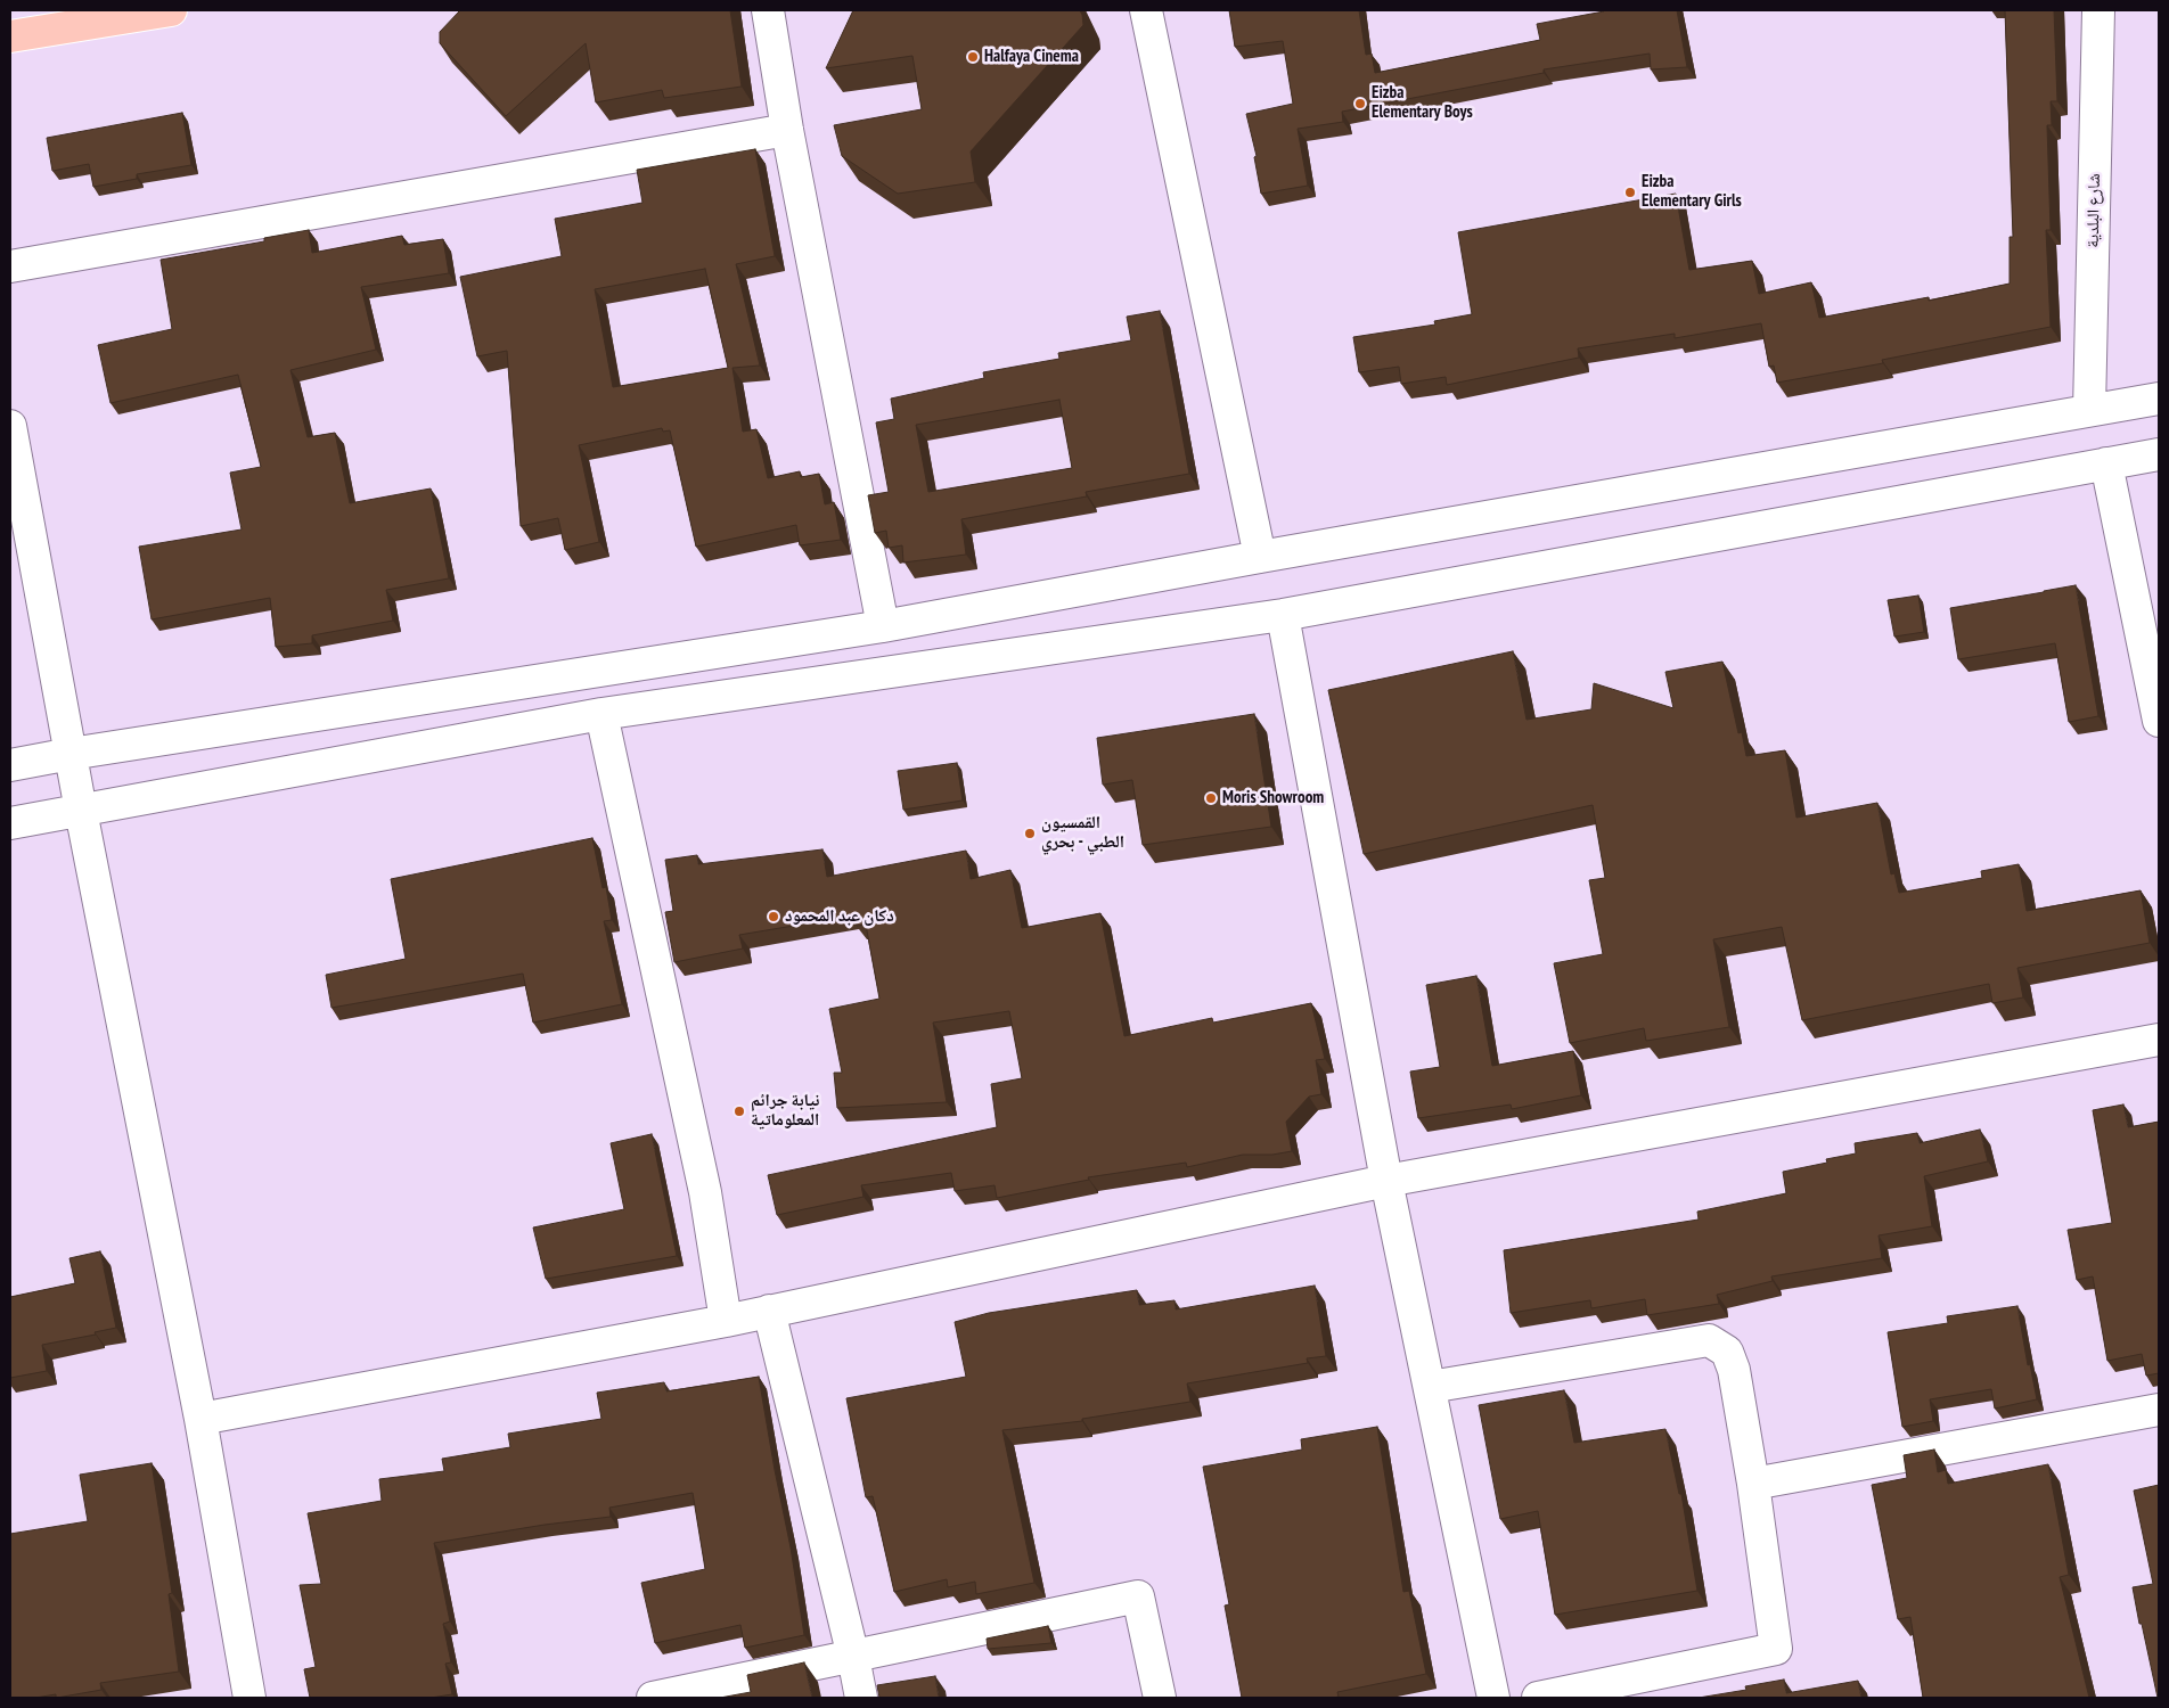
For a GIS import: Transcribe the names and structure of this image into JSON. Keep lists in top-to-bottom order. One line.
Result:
{"streets":{"street":["شارع البلدية"]},"places":["Halfaya Cinema","Eizba Elementary Boys","Eizba Elementary Girls","Moris Showroom","القمسيون الطبي - بحري","دكان عبد المحمود","نيابة جرائم المعلوماتية"]}
